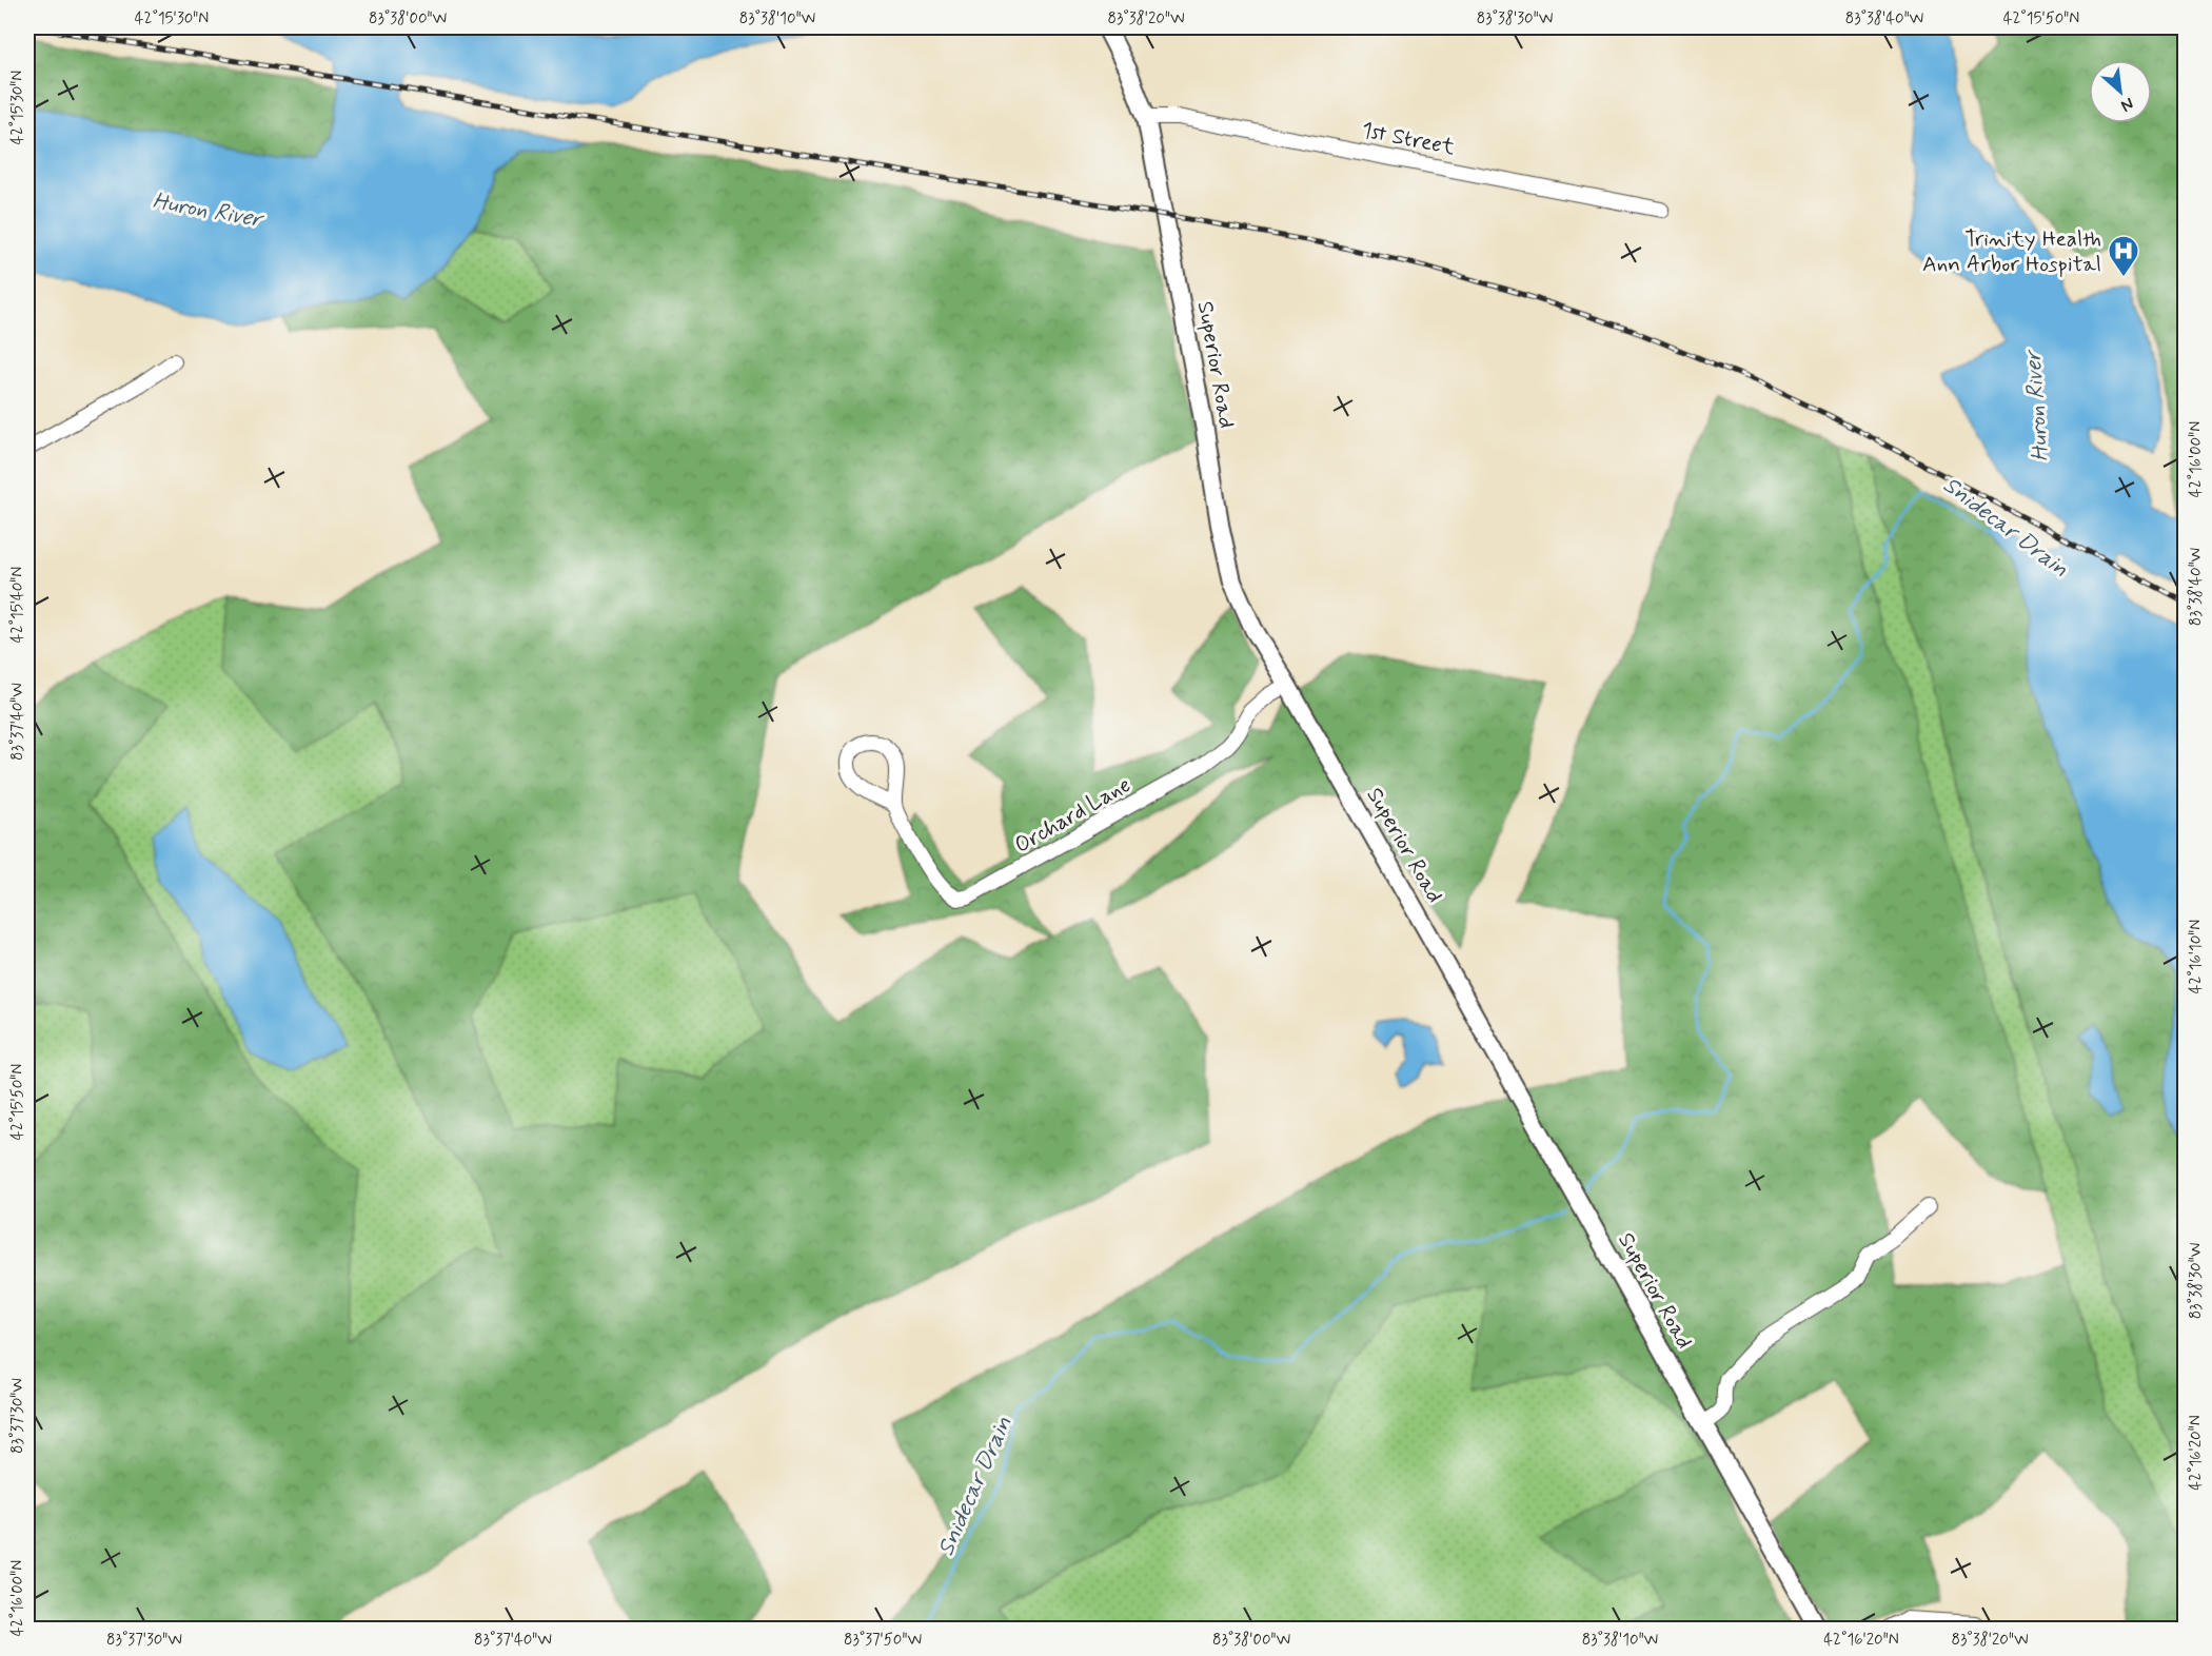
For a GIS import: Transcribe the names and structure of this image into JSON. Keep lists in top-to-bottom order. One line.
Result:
{"streets":{"main road":["Superior Road"],"street":["1st Street","Orchard Lane"]},"crossings":[["1st Street","Superior Road"],["Superior Road","Orchard Lane"]],"water":["Huron River","Snidecar Drain"],"places":{"hospital":["Trinity Health Ann Arbor Hospital"]},"north":"bottom right","coordinates":["42°15'30\"N","83°38'00\"W","83°38'10\"W","83°38'20\"W","83°38'30\"W","83°38'40\"W","42°15'50\"N","42°16'00\"N","42°15'40\"N","83°37'40\"W","42°16'10\"N","83°37'30\"W","42°16'20\"N","83°37'50\"W"]}
